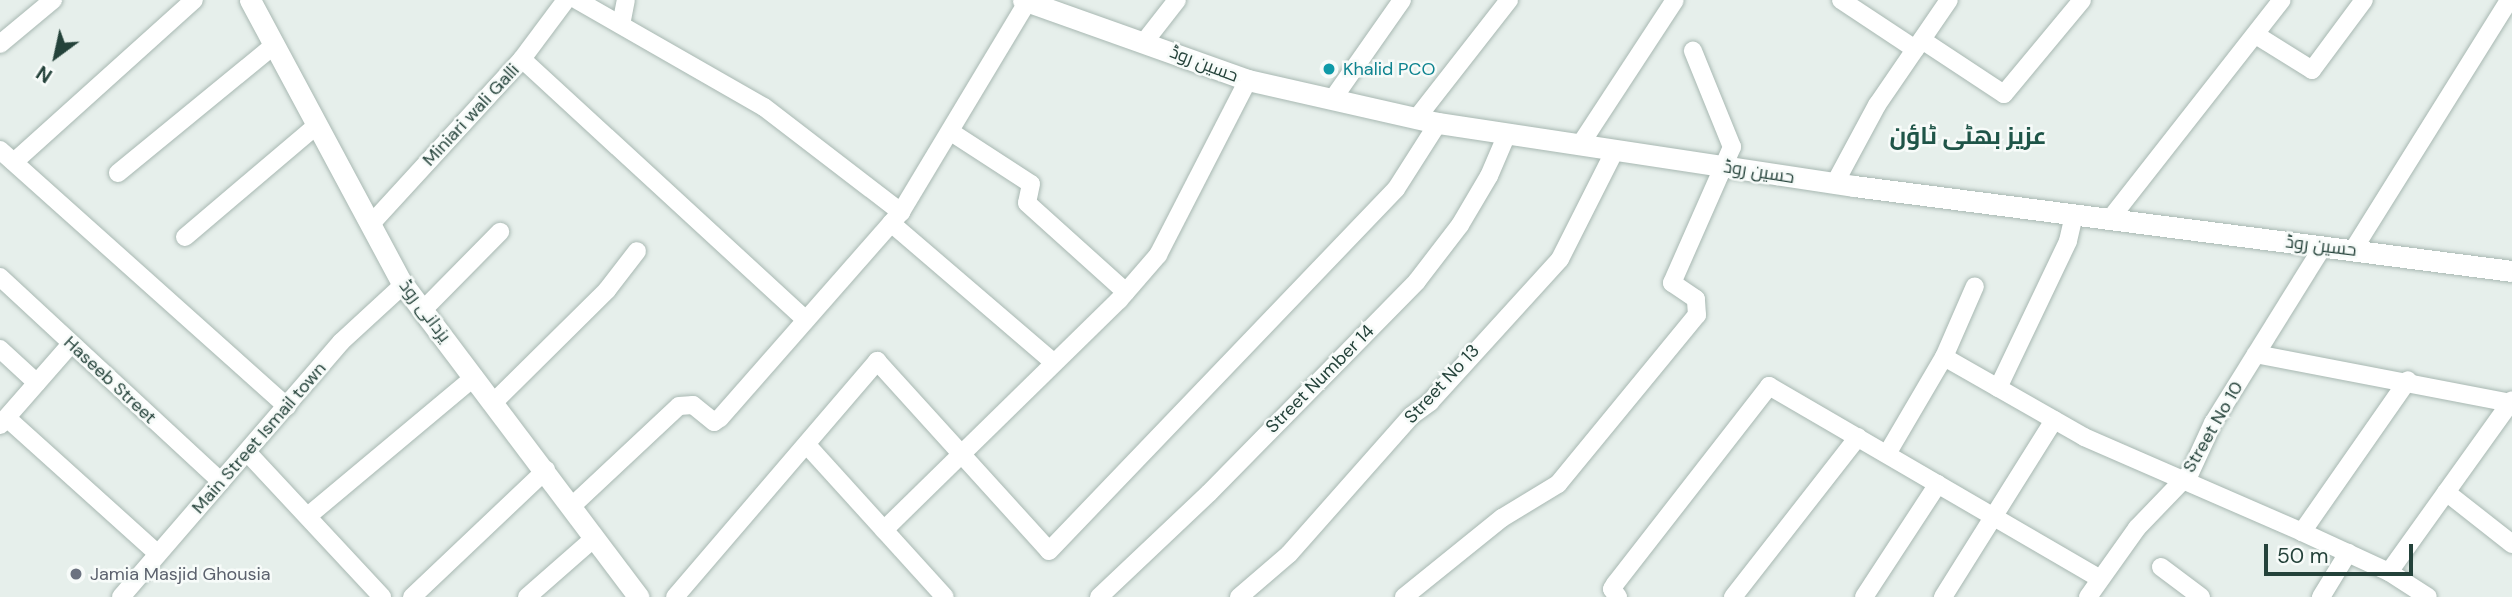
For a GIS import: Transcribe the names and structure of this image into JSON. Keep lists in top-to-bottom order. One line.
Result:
{"streets":{"street":["حسین روڈ","Miniari wali Galli","یزدانی روڈ","Street Number 14","Haseeb Street","Street No 13","Street No 10","Main Street Ismail town"]},"crossings":[["حسین روڈ","Street Number 14"],["حسین روڈ","Street No 13"],["حسین روڈ","Street No 10"],["Miniari wali Galli","یزدانی روڈ"],["یزدانی روڈ","Main Street Ismail town"],["Haseeb Street","Main Street Ismail town"]],"districts":["عزیز بھٹی ٹاؤن"],"places":["Khalid PCO","Jamia Masjid Ghousia"],"scale_bar":"50 m","north":"bottom left"}
